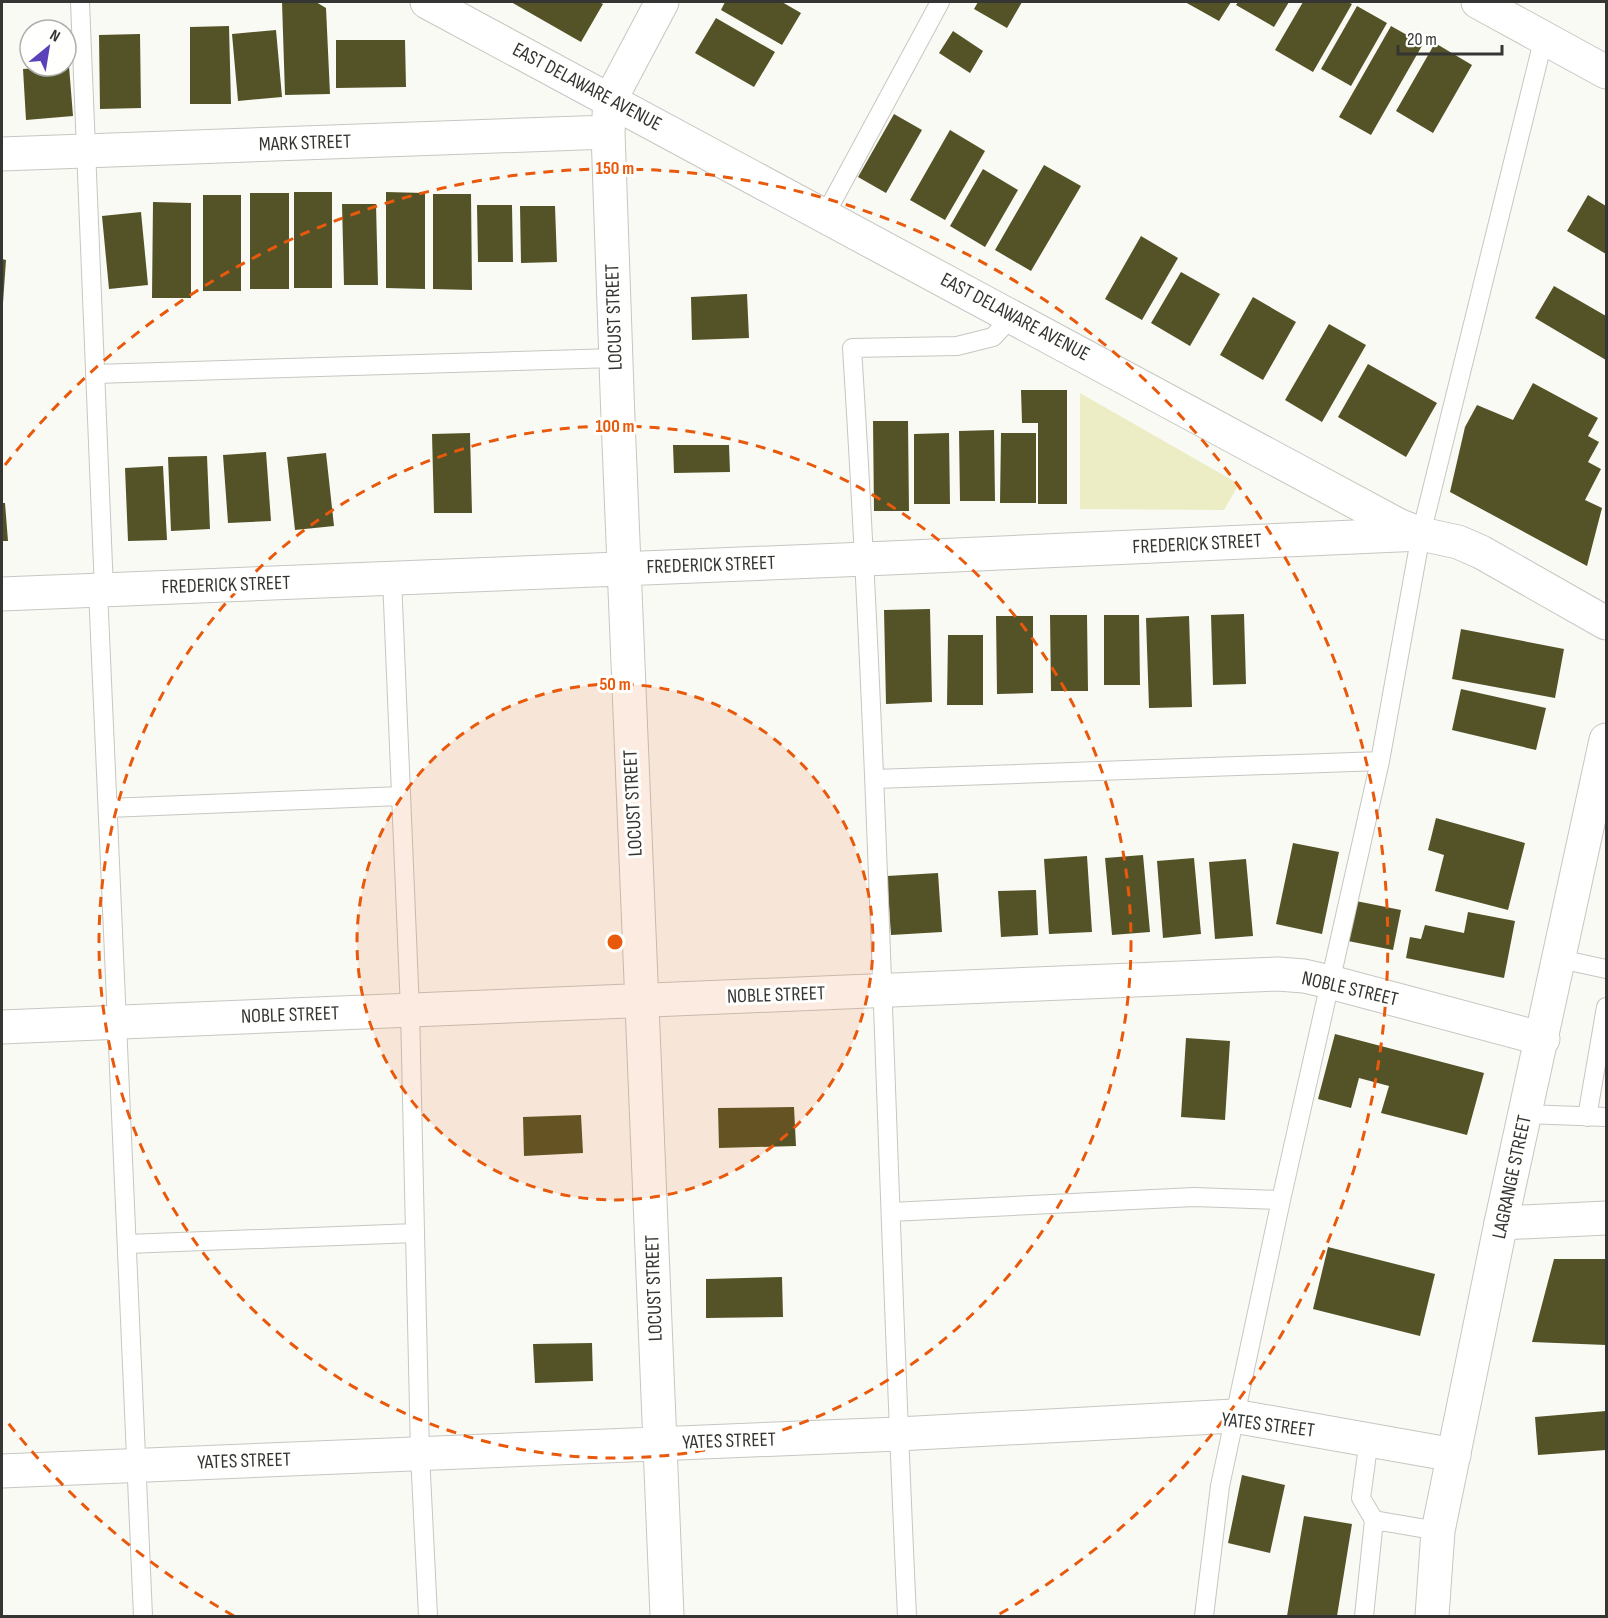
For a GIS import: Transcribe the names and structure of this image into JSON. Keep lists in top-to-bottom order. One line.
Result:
{"streets":{"street":["EAST DELAWARE AVENUE","MARK STREET","LOCUST STREET","FREDERICK STREET","NOBLE STREET","LAGRANGE STREET","YATES STREET"]},"crossings":[["EAST DELAWARE AVENUE","LOCUST STREET"],["EAST DELAWARE AVENUE","FREDERICK STREET"],["MARK STREET","LOCUST STREET"],["LOCUST STREET","FREDERICK STREET"],["LOCUST STREET","NOBLE STREET"],["LOCUST STREET","YATES STREET"],["NOBLE STREET","LAGRANGE STREET"],["LAGRANGE STREET","YATES STREET"]],"scale_bar":"20 m","north":"top right","rings":["150 m","100 m","50 m"]}
